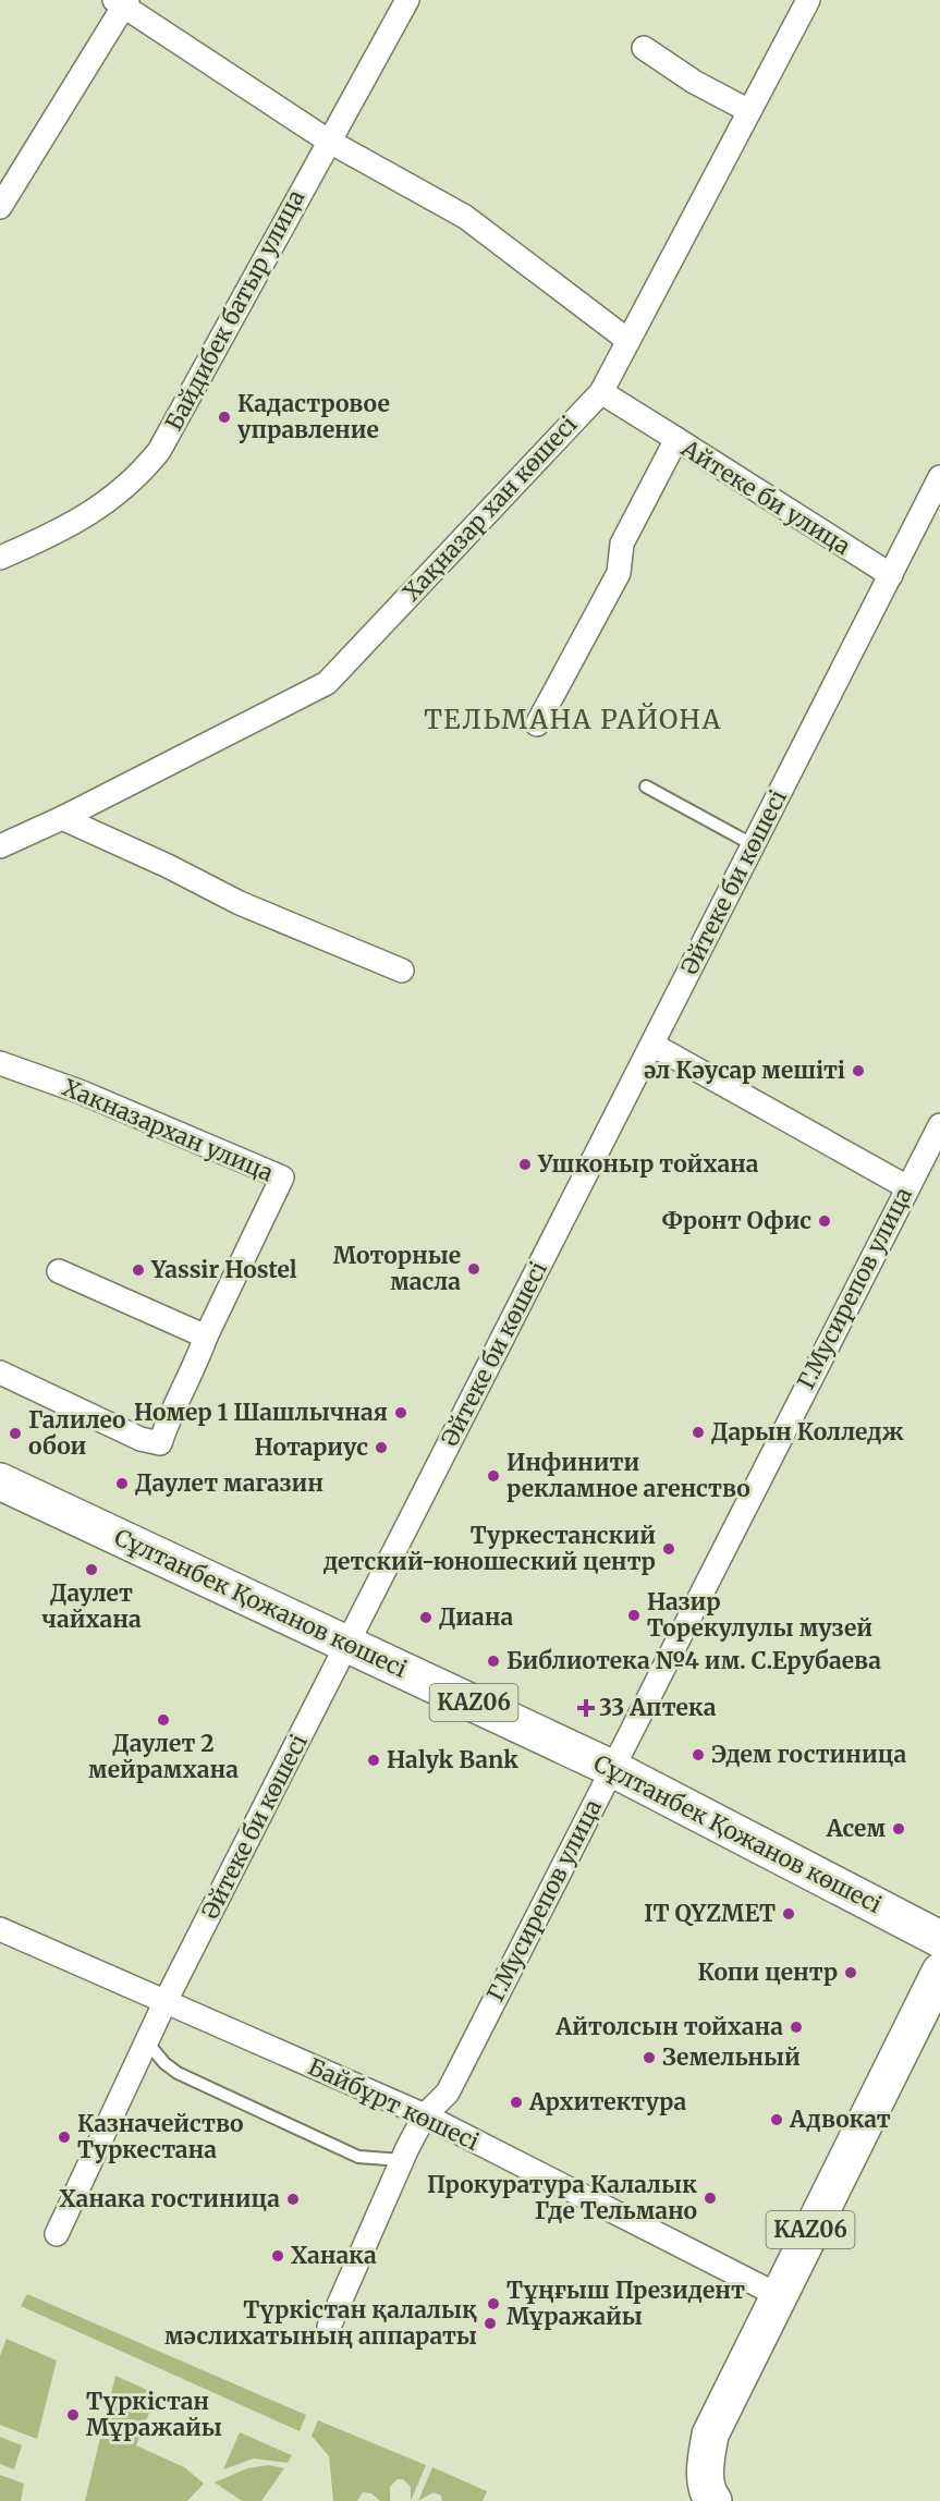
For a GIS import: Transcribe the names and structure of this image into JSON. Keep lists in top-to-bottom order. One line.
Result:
{"streets":{"main road":["Сұлтанбек Қожанов көшесі","KАZ06"],"street":["Байдибек батыр улица","Айтеке би улица","Хақназар хан көшесі","Әйтеке би көшесі","Хакназархан улица","Г.Мусирепов улица","Байбұрт көшесі"]},"crossings":[["Айтеке би улица","Әйтеке би көшесі"],["Әйтеке би көшесі","Сұлтанбек Қожанов көшесі"],["Әйтеке би көшесі","Байбұрт көшесі"],["Г.Мусирепов улица","Сұлтанбек Қожанов көшесі"],["Г.Мусирепов улица","Байбұрт көшесі"],["KАZ06","Байбұрт көшесі"]],"districts":["ТЕЛЬМАНА РАЙОНА"],"places":{"other":["Кадастровое управление","әл Кәусар мешіті","Ушконыр тойхана","Фронт Офис","Моторные масла","Yassir Hostel","Номер 1 Шашлычная","Дарын Колледж","Галилео обои","Нотариус","Инфинити рекламное агенство","Даулет магазин","Туркестанский детский-юношеский центр","Даулет чайхана","Назир Торекулулы музей","Диана","Библиотека №4 им. С.Ерубаева","Даулет 2 мейрамхана","Эдем гостиница","Halyk Bank","Асем","IT QYZMET","Копи центр","Айтолсын тойхана","Земельный","Архитектура","Адвокат","Казначейство Туркестана","Прокуратура Калалык Где Тельмано","Ханака гостиница","Ханака","Тұңғыш Президент Мұражайы","Түркістан қалалық мәслихатының аппараты","Түркістан Мұражайы"],"health":["33 Аптека"]}}
